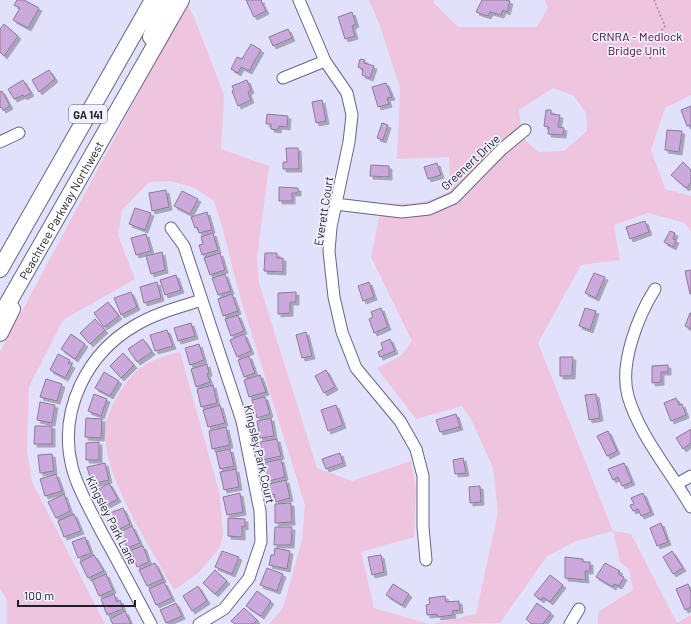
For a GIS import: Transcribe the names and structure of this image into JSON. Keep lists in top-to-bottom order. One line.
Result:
{"streets":{"highway":["GA 141","Peachtree Parkway Northwest"],"street":["Greenert Drive","Everett Court","Kingsley Park Court","Kingsley Park Lane"]},"crossings":[["Greenert Drive","Everett Court"],["Kingsley Park Court","Kingsley Park Lane"]],"parks":["CRNRA - Medlock Bridge Unit"],"scale_bar":"100 m"}
